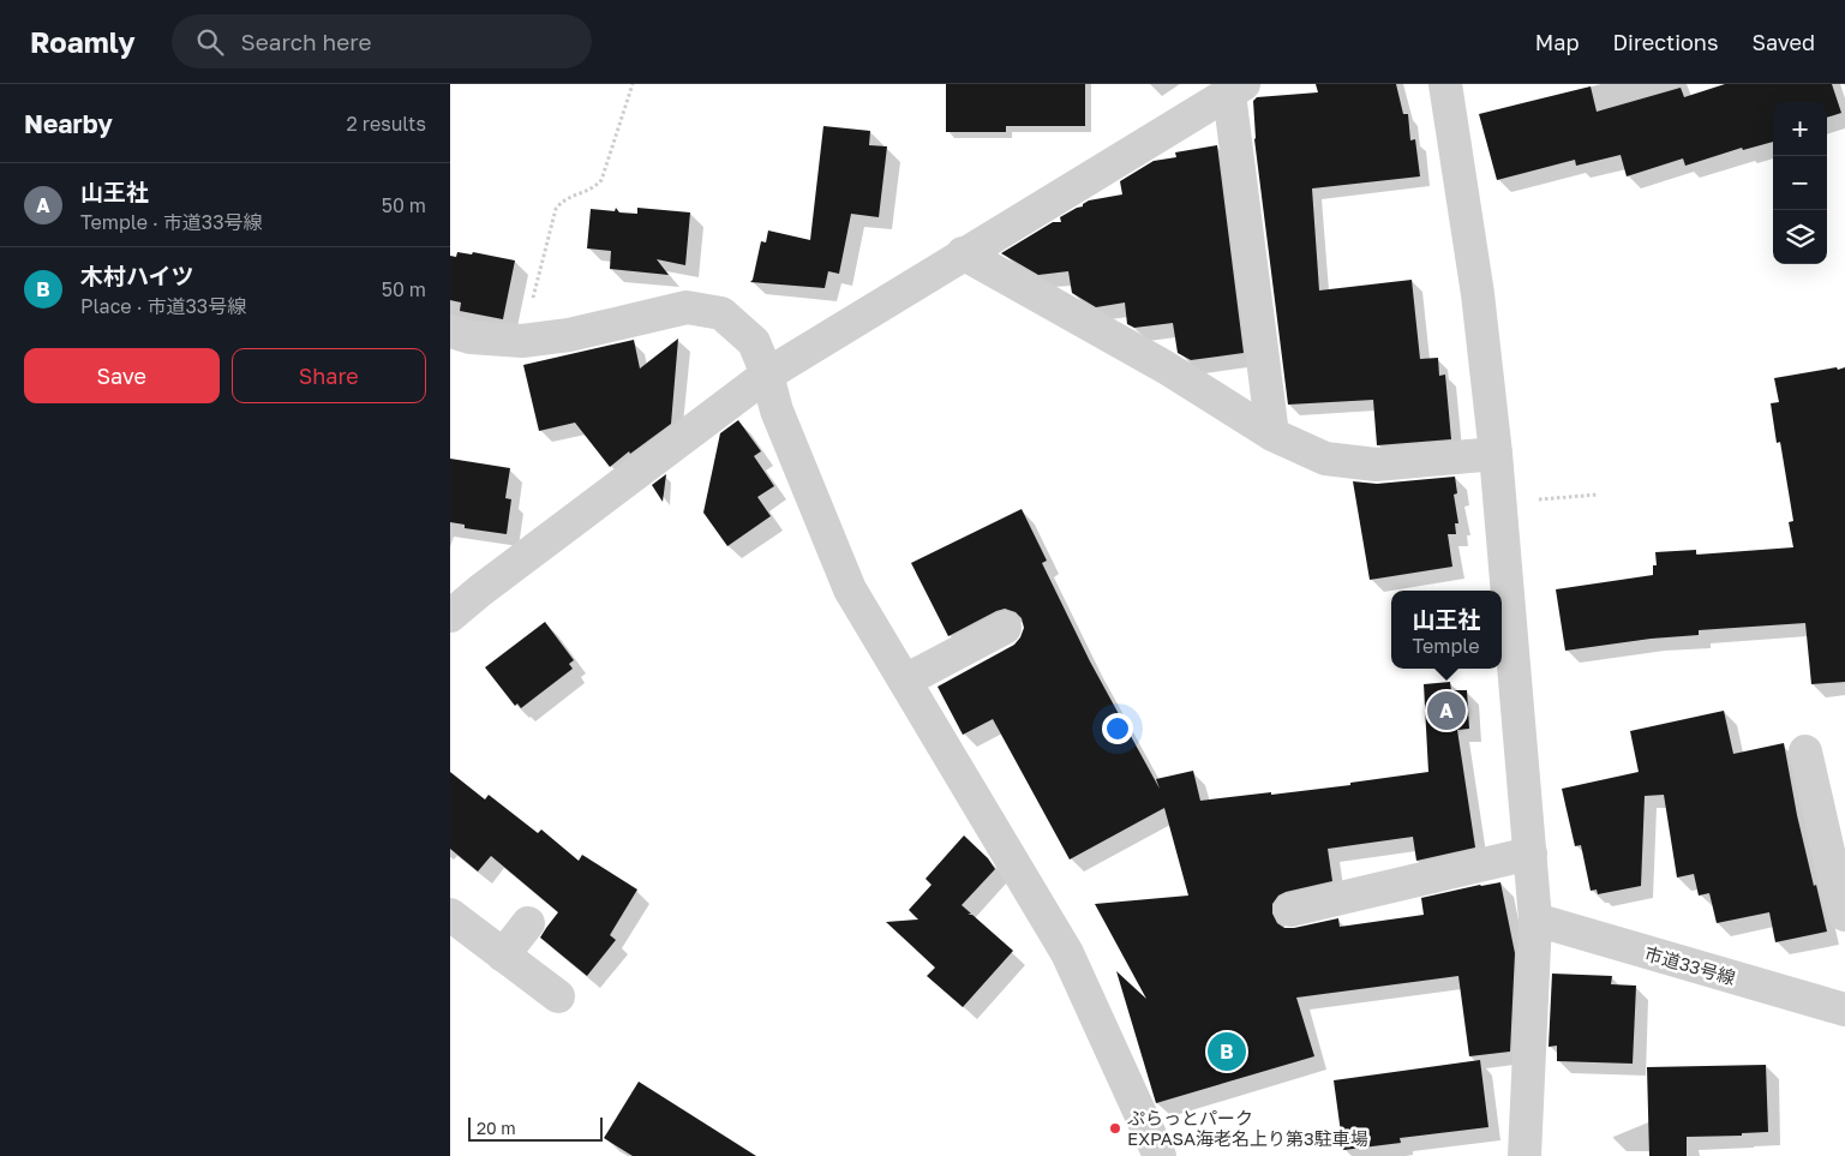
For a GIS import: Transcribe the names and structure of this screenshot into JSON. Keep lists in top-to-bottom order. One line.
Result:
{"streets":{"street":["市道33号線"]},"places":["ぷらっとパーク EXPASA海老名上り第3駐車場"],"scale_bar":"20 m","page":{"header":"Roamly","search":"Search here","nav":["Map","Directions","Saved"],"heading":["Nearby","2 results"],"map_buttons":["+","−"],"list":[{"mark":"A","name":"山王社","note":"Temple · 市道33号線","value":"50 m"},{"mark":"B","name":"木村ハイツ","note":"Place · 市道33号線","value":"50 m"}],"buttons":["Save","Share"],"popup":["山王社","Temple"],"pins":["A","B"],"scale":"20 m"}}
